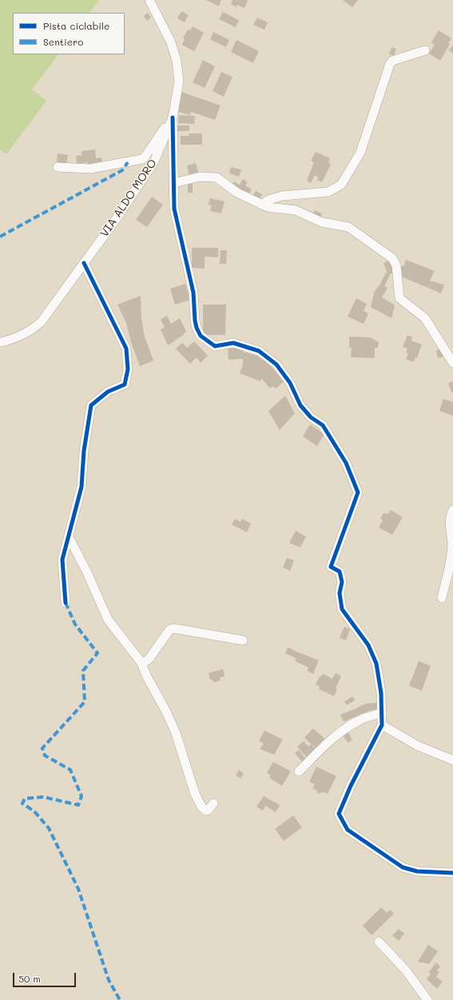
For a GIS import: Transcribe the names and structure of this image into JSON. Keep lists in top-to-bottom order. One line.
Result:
{"streets":{"street":["VIA ALDO MORO"]},"legend":["Pista ciclabile","Sentiero"],"scale_bar":"50 m"}
